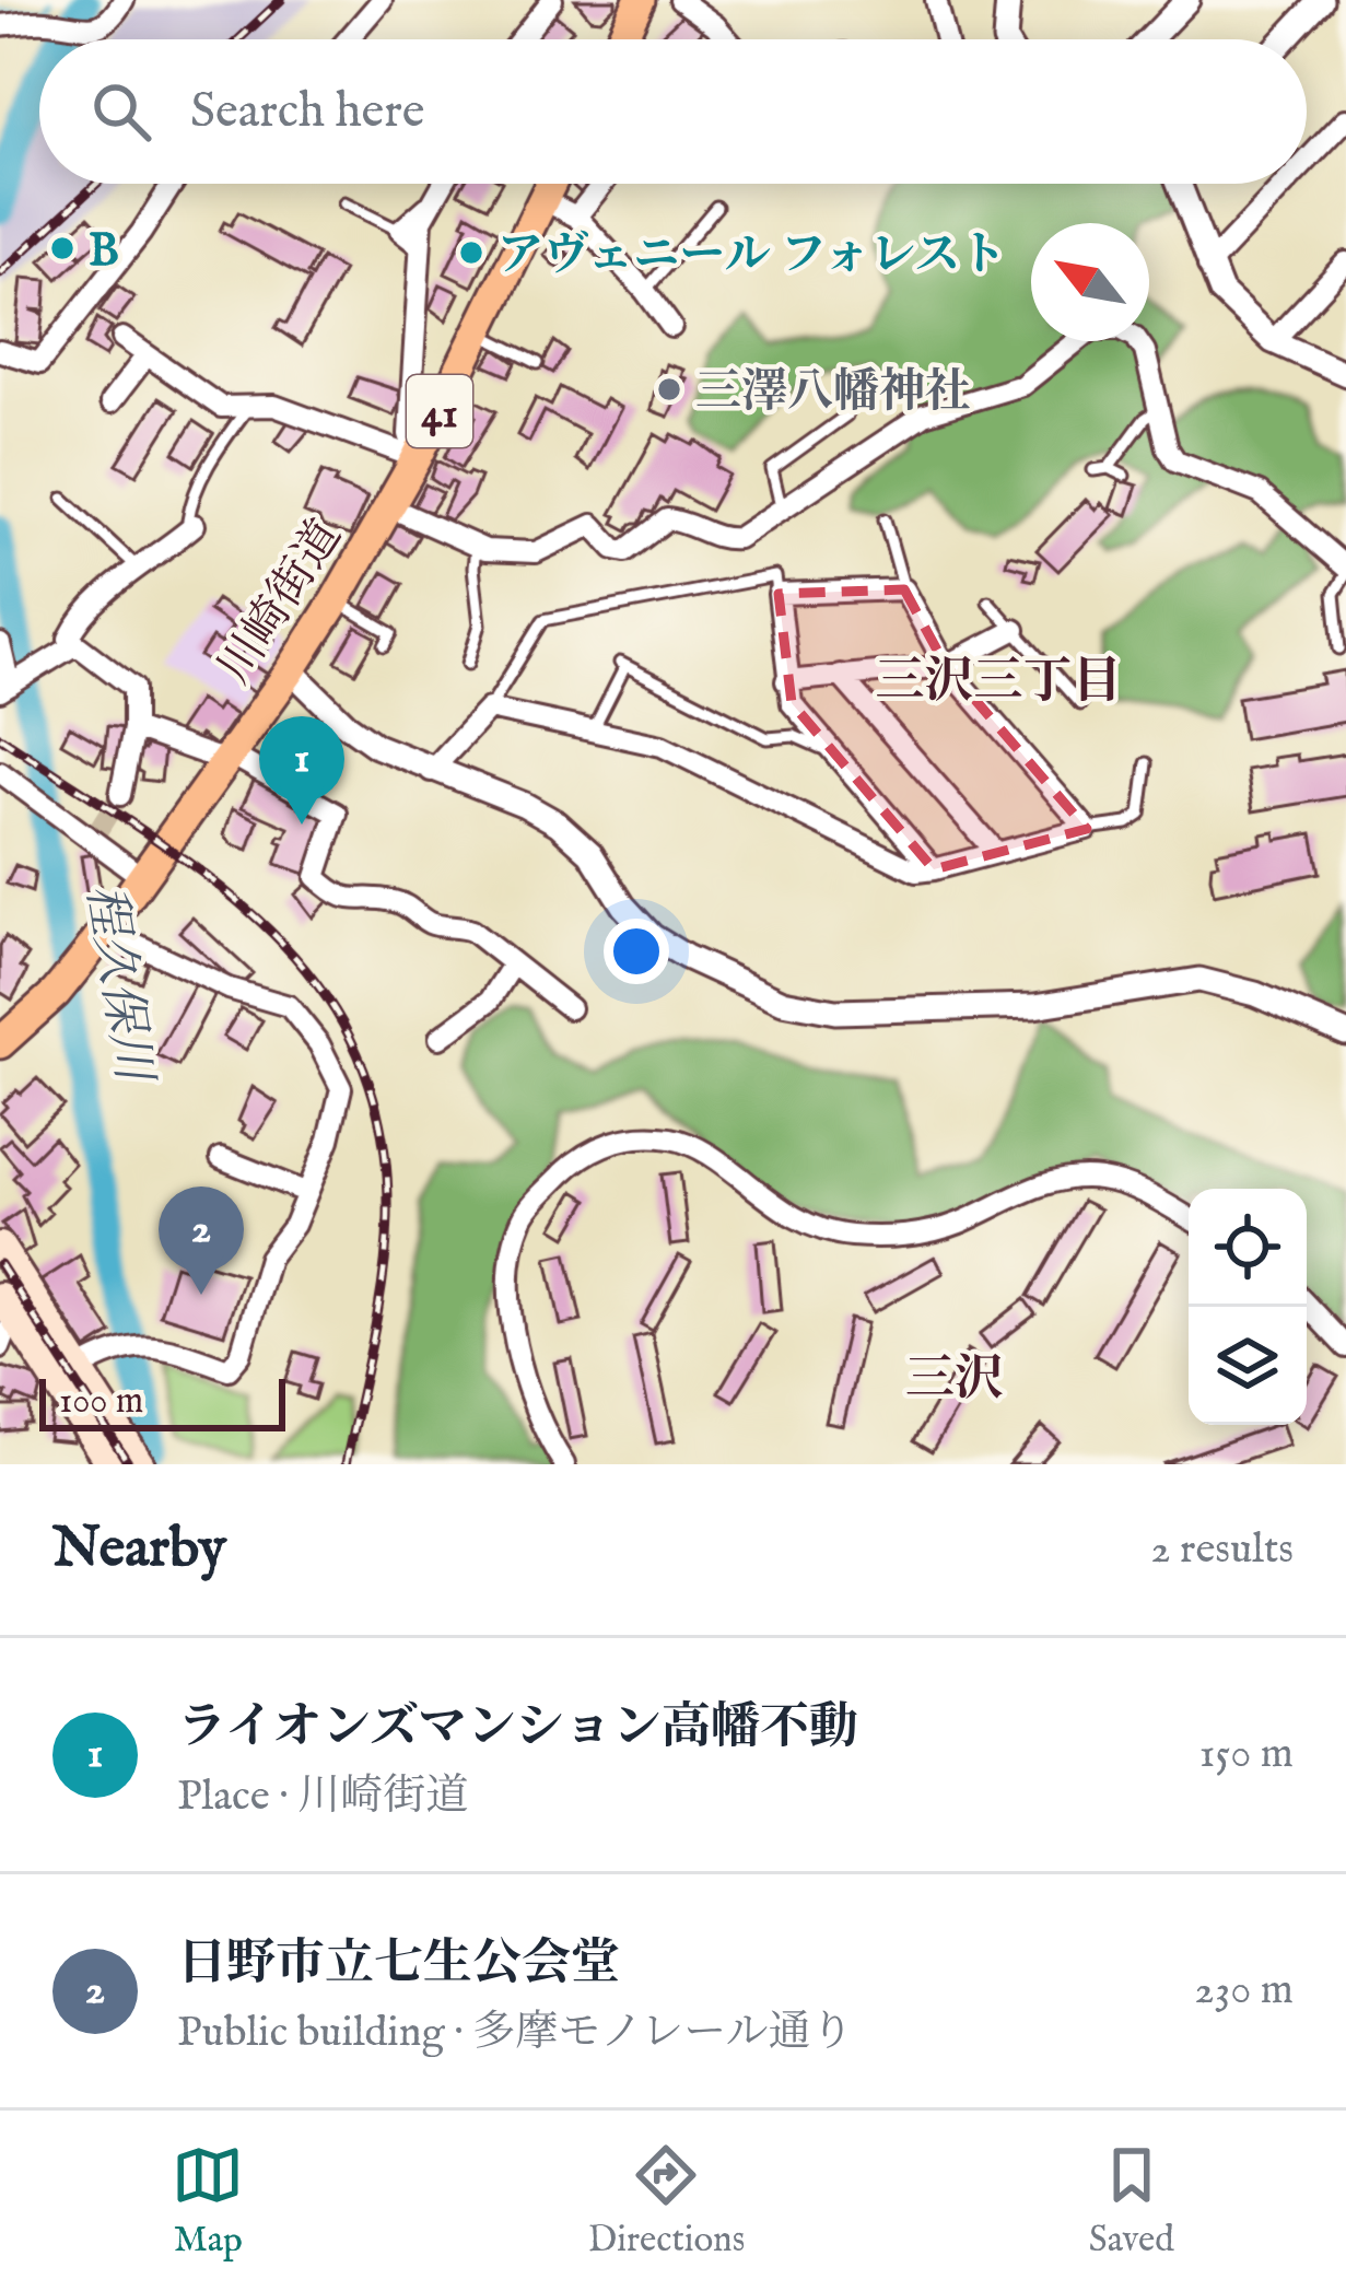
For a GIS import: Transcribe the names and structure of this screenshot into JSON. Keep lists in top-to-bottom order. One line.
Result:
{"streets":{"main road":["41","川崎街道"]},"districts":["三沢三丁目","三沢"],"water":["程久保川"],"places":["B","アヴェニール フォレスト","三澤八幡神社"],"scale_bar":"100 m","north":"top left","page":{"search":"Search here","pins":["1","2"],"scale":"100 m","heading":["Nearby","2 results"],"list":[{"mark":"1","name":"ライオンズマンション高幡不動","note":"Place · 川崎街道","value":"150 m"},{"mark":"2","name":"日野市立七生公会堂","note":"Public building · 多摩モノレール通り","value":"230 m"}],"nav":["Map","Directions","Saved"]}}
